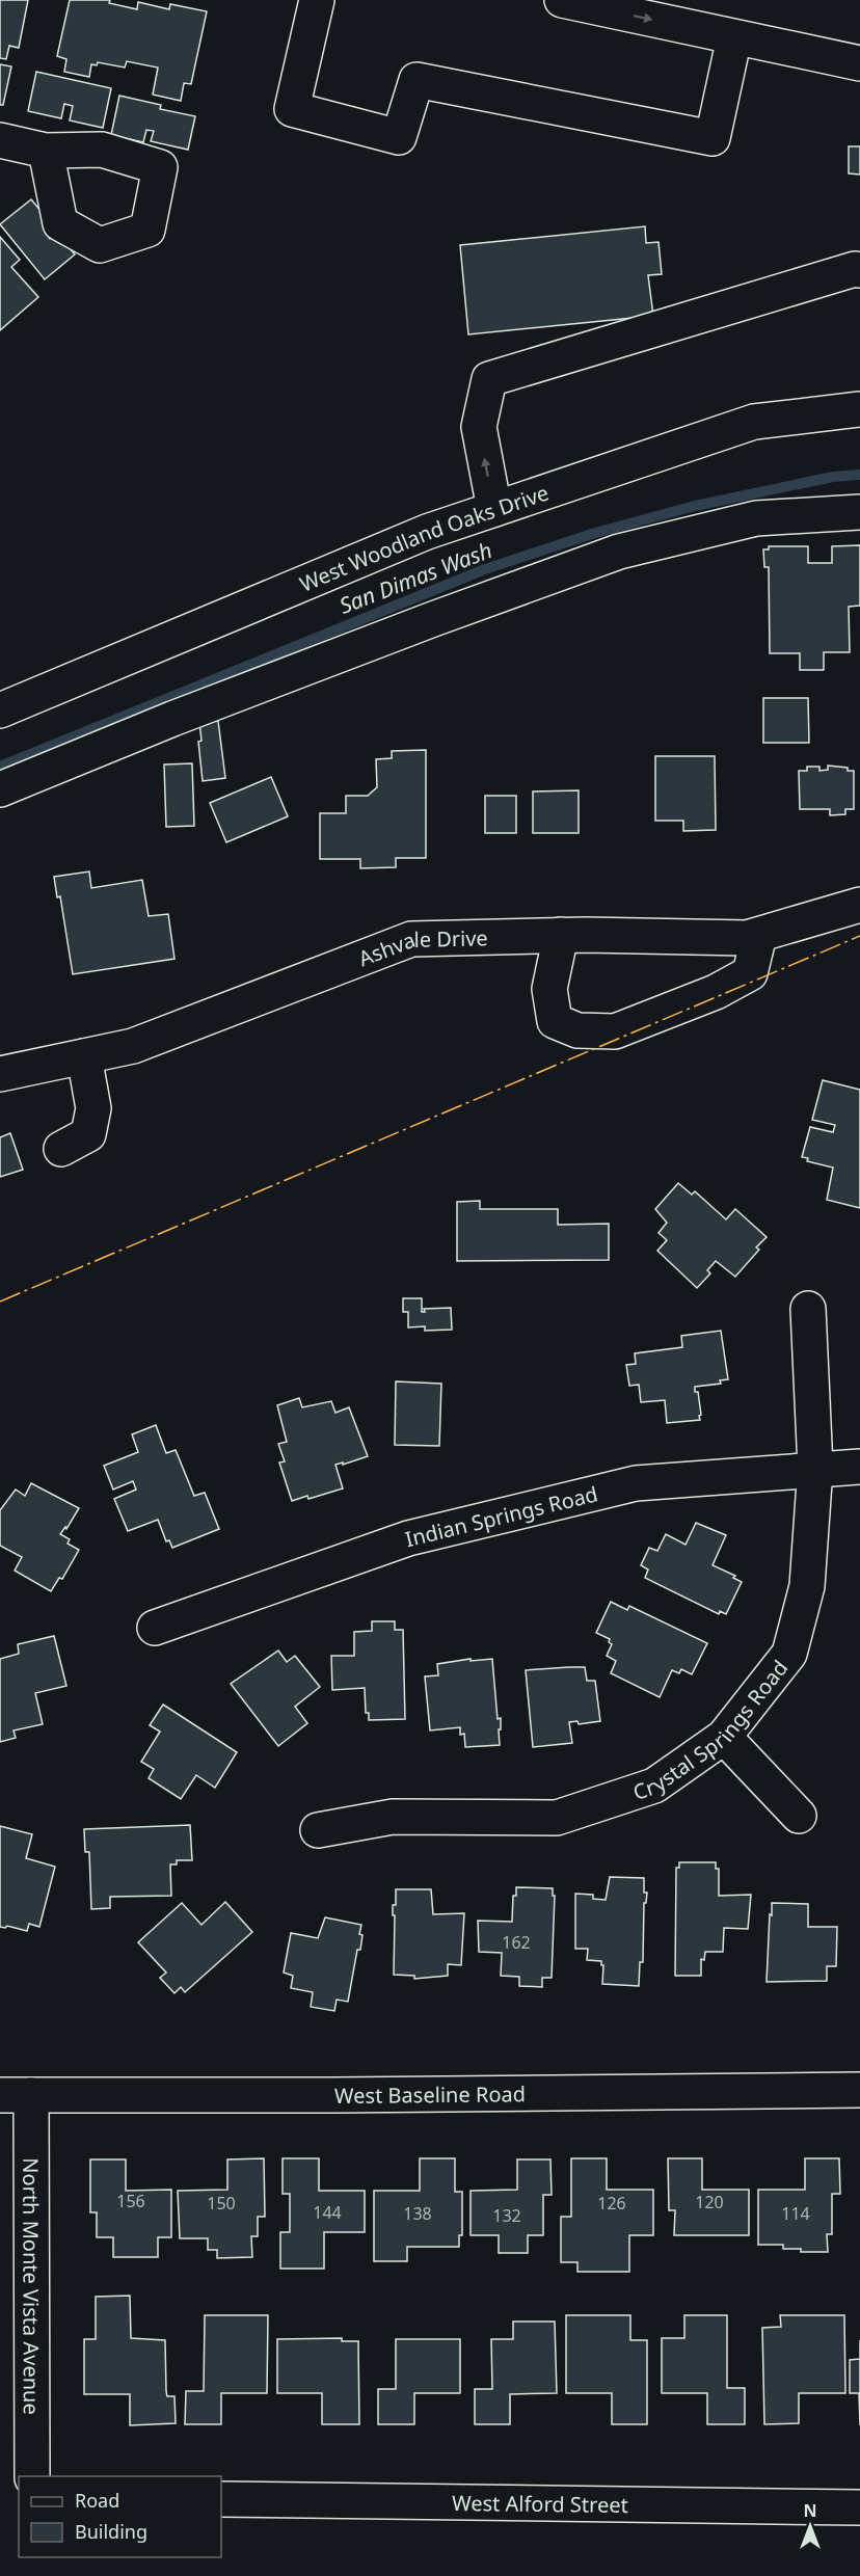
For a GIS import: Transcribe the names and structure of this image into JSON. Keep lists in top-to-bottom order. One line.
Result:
{"streets":{"street":["West Woodland Oaks Drive","Ashvale Drive","Indian Springs Road","Crystal Springs Road","West Baseline Road","North Monte Vista Avenue","West Alford Street"]},"crossings":[["Indian Springs Road","Crystal Springs Road"],["West Baseline Road","North Monte Vista Avenue"]],"water":["San Dimas Wash"],"house_numbers":["162","156","120","150","126","144","138","114","132"],"legend":["Road","Building"],"north":"top"}
